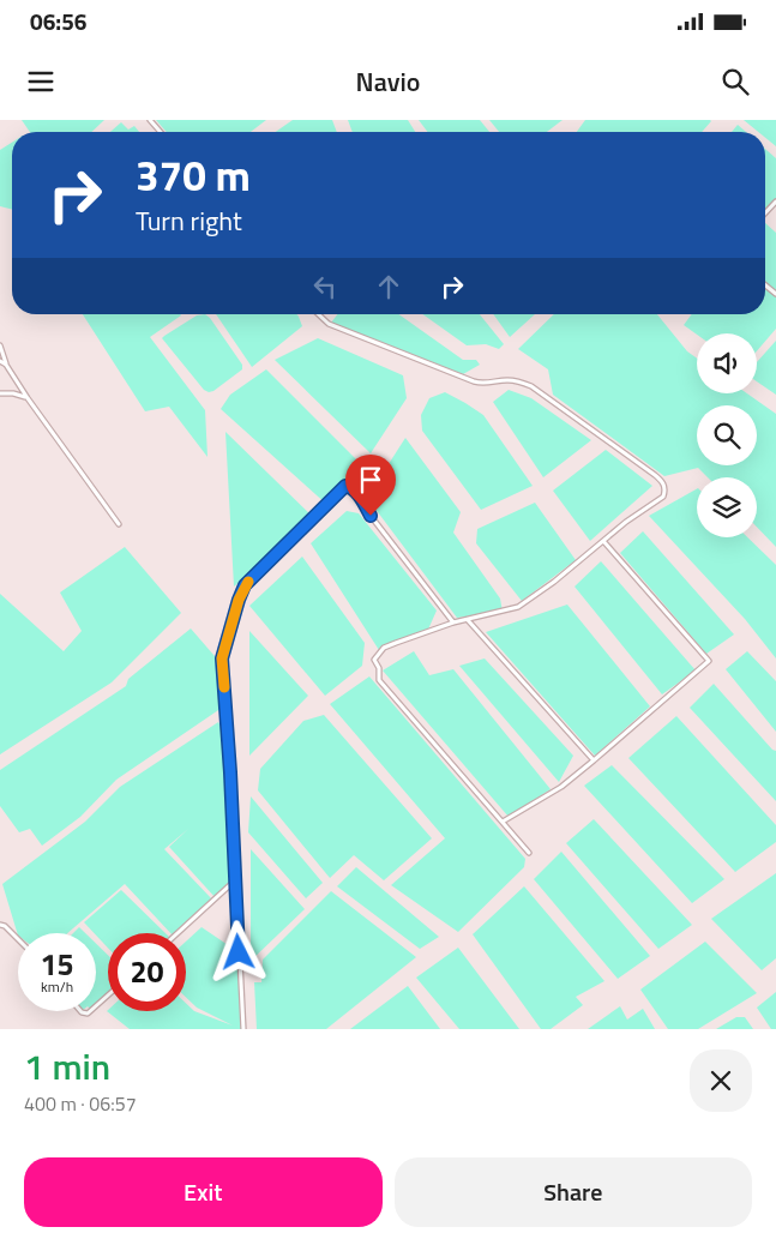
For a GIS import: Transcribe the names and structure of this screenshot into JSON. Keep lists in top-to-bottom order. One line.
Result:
{"page":{"status":"06:56","header":"Navio","turn":["370 m","Turn right"],"speed":"15 km/h","limit":"20","heading":["1 min","400 m · 06:57"],"buttons":["Exit","Share"]}}
